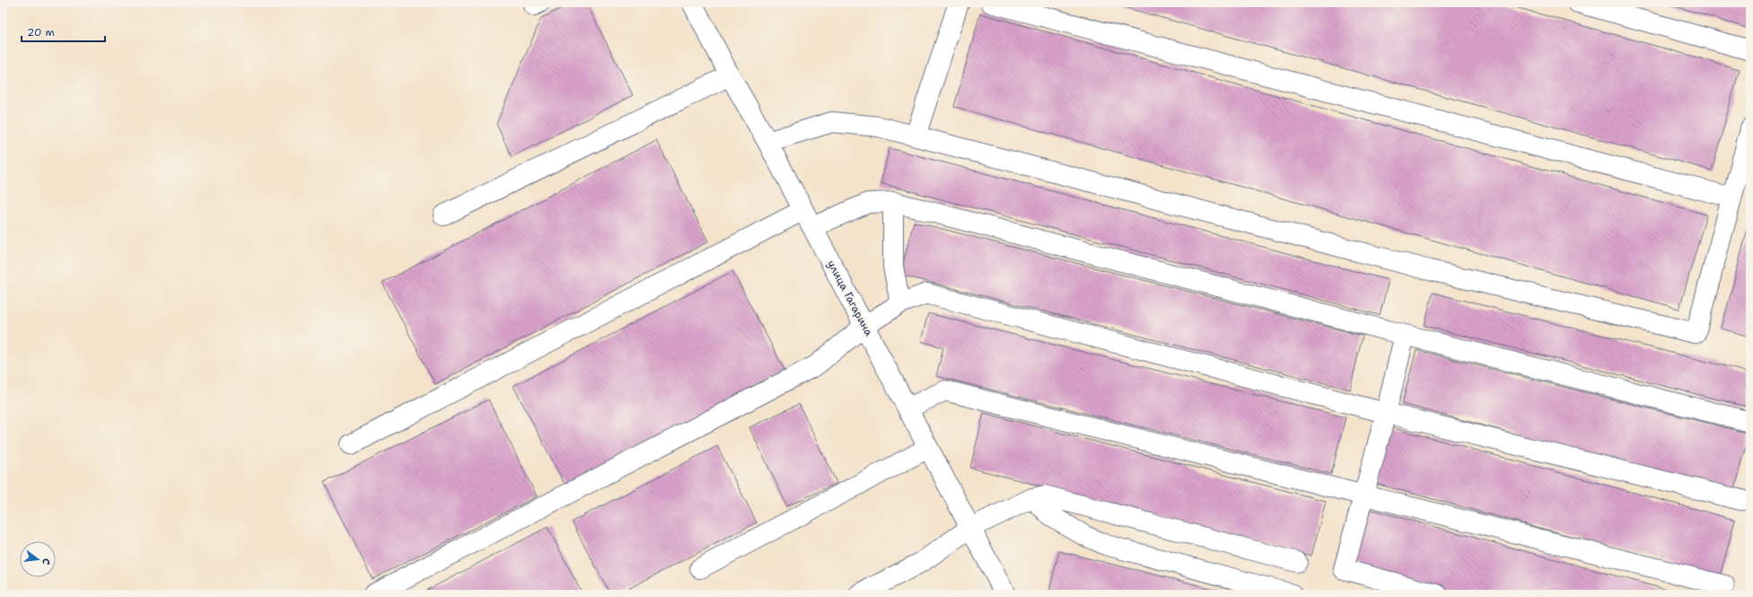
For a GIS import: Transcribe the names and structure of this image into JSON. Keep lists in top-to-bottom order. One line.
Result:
{"streets":{"street":["улица Гагарина"]},"scale_bar":"20 m","north":"right"}
